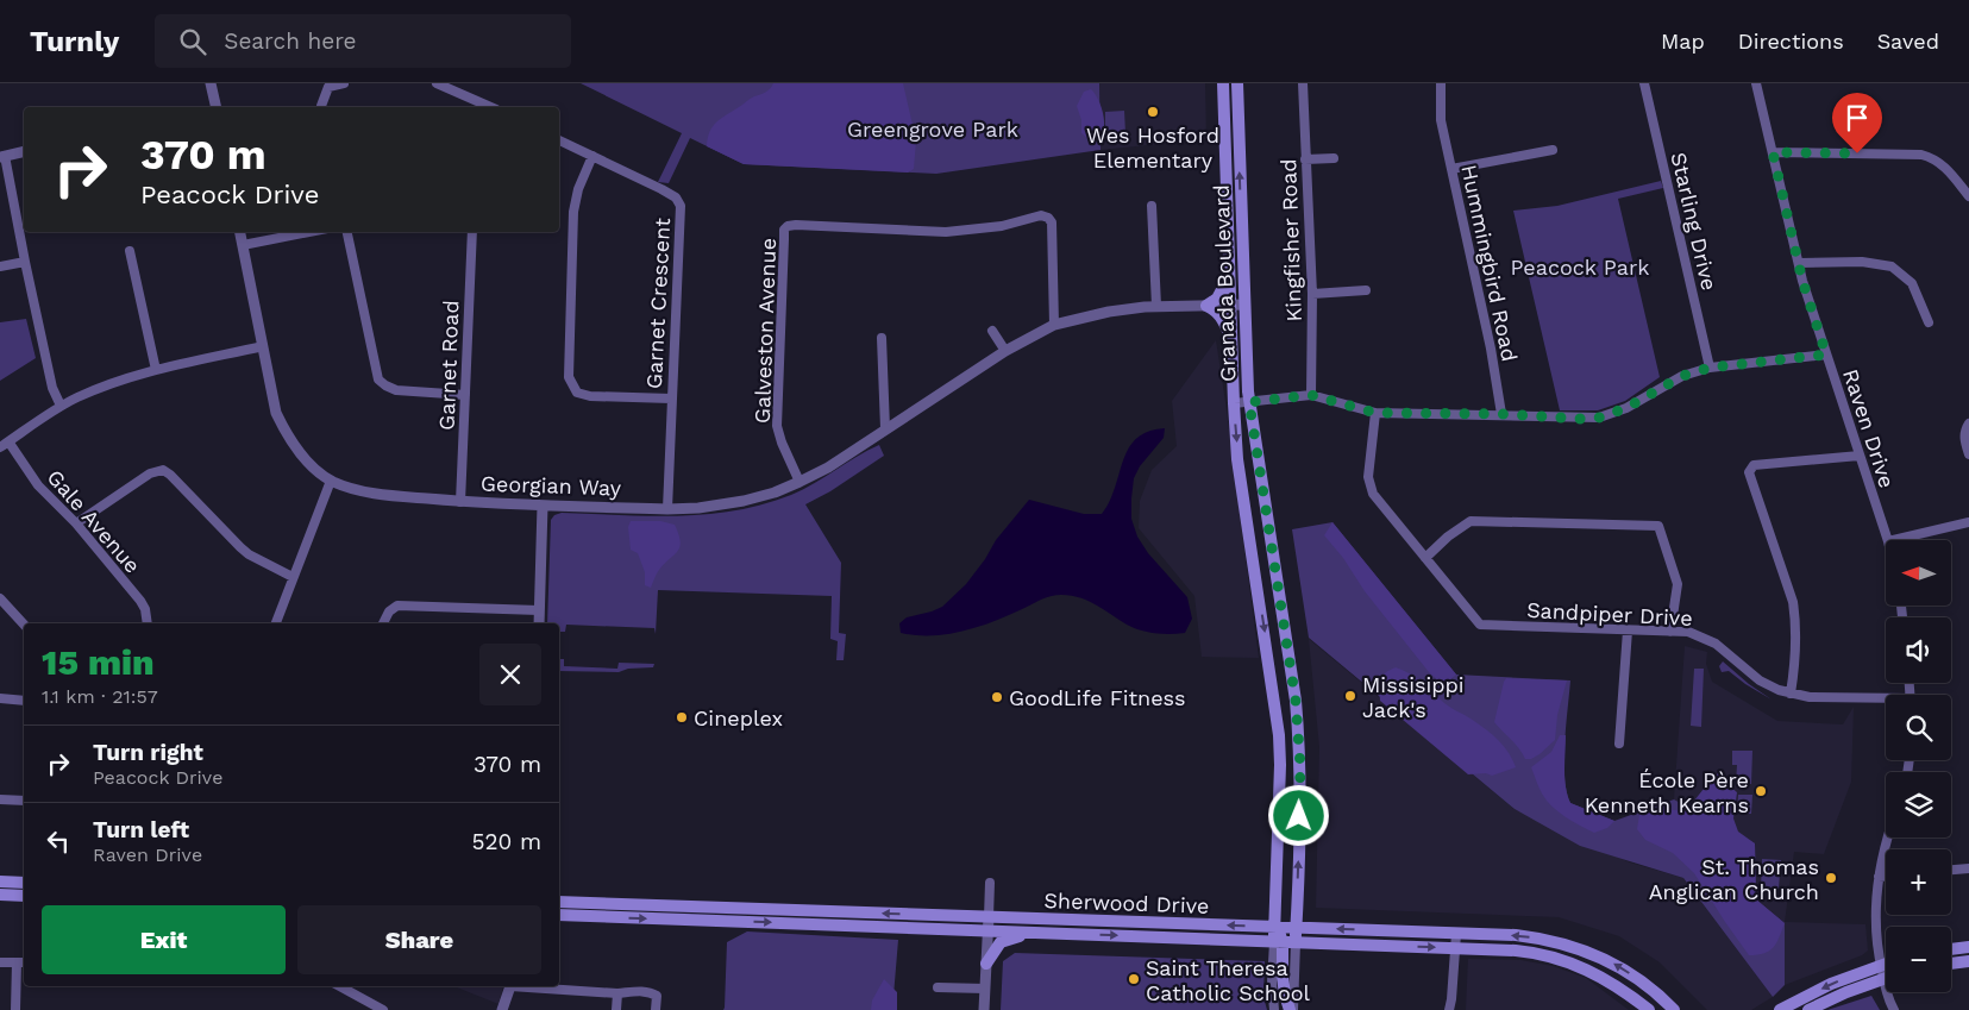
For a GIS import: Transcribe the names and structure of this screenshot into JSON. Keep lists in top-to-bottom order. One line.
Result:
{"streets":{"main road":["Granada Boulevard","Sherwood Drive"],"street":["Starling Drive","Kingfisher Road","Hummingbird Road","Garnet Crescent","Galveston Avenue","Garnet Road","Raven Drive","Georgian Way","Gale Avenue","Sandpiper Drive"]},"crossings":[["Granada Boulevard","Georgian Way"],["Granada Boulevard","Sherwood Drive"],["Garnet Crescent","Georgian Way"],["Galveston Avenue","Georgian Way"],["Garnet Road","Georgian Way"]],"parks":["Greengrove Park","Peacock Park"],"places":["Wes Hosford Elementary","Missisippi Jack's","GoodLife Fitness","Cineplex","École Père Kenneth Kearns","St. Thomas Anglican Church","Saint Theresa Catholic School"],"north":"left","page":{"header":"Turnly","search":"Search here","nav":["Map","Directions","Saved"],"turn":["370 m","Peacock Drive"],"map_buttons":["+","−"],"heading":["15 min","1.1 km · 21:57"],"list":[{"name":"Turn right","note":"Peacock Drive","value":"370 m"},{"name":"Turn left","note":"Raven Drive","value":"520 m"}],"buttons":["Exit","Share"]}}
